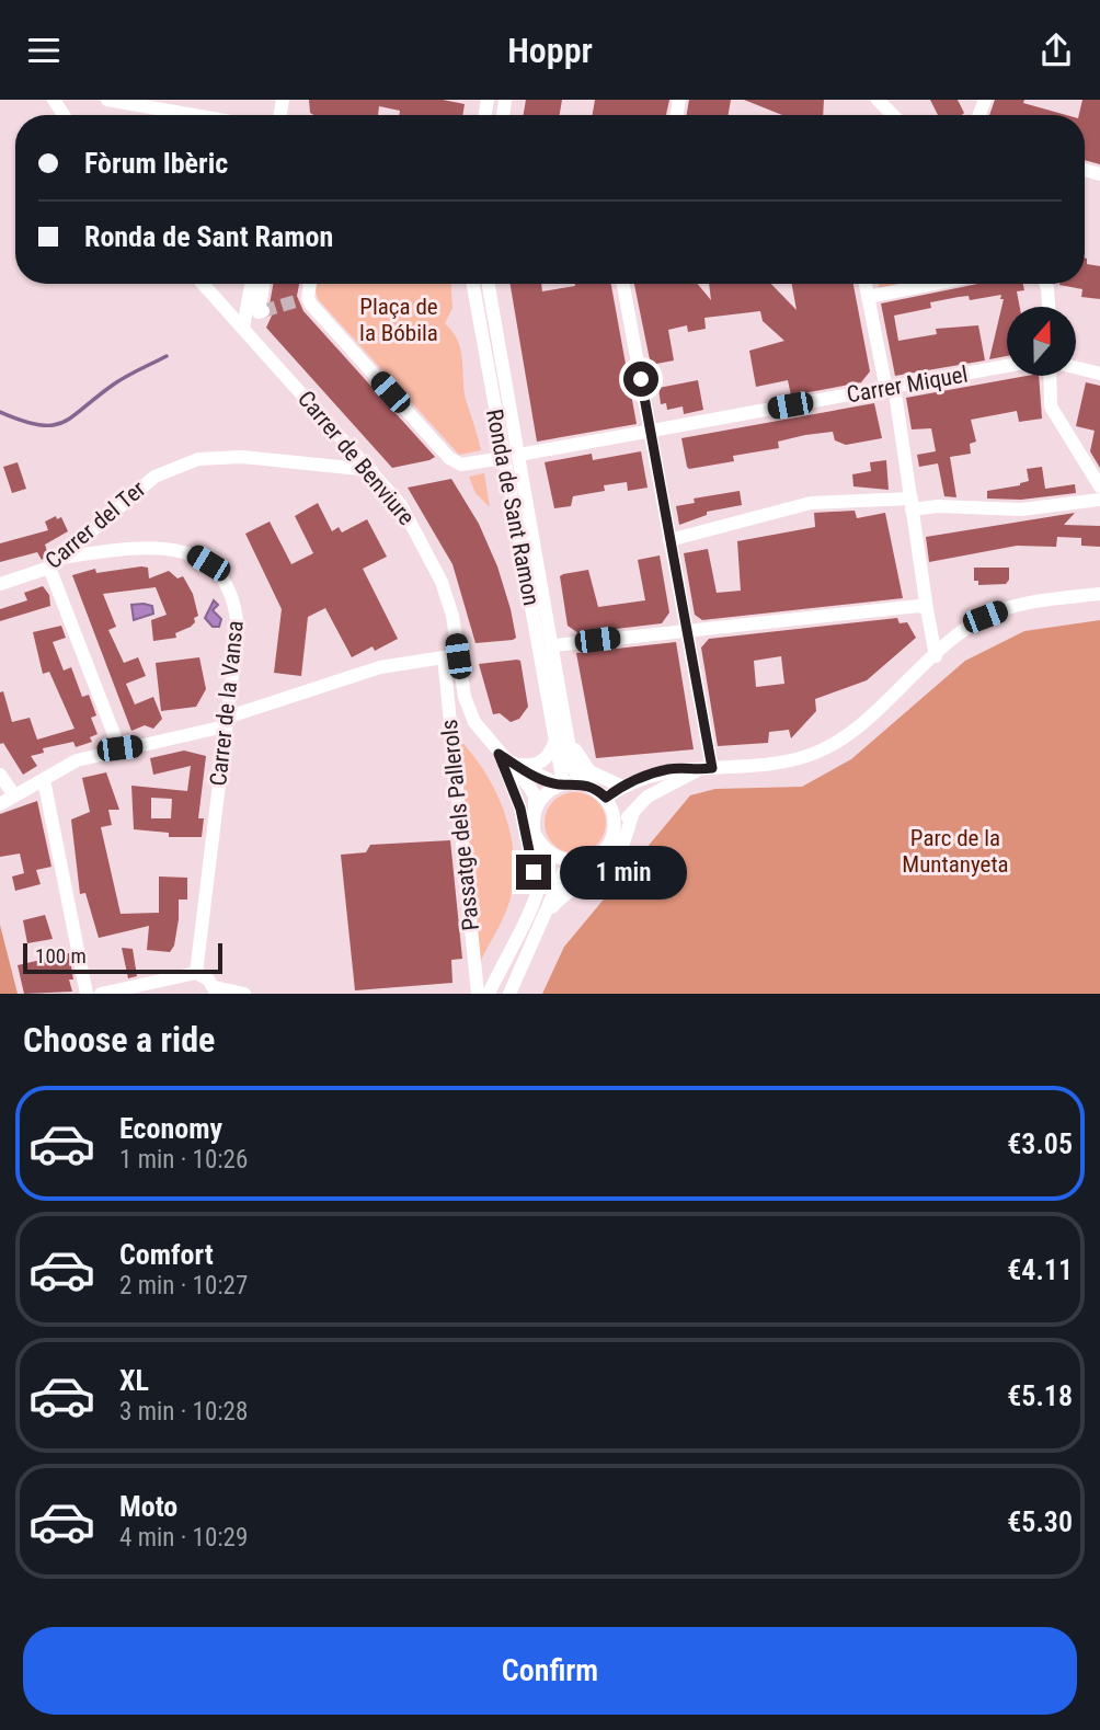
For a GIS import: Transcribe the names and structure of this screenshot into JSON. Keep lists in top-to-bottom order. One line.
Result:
{"streets":{"street":["Carrer Miquel","Carrer de Benviure","Ronda de Sant Ramon","Carrer del Ter","Carrer de la Vansa","Passatge dels Pallerols"]},"crossings":[["Carrer Miquel","Ronda de Sant Ramon"],["Carrer de Benviure","Ronda de Sant Ramon"],["Carrer de Benviure","Carrer del Ter"],["Carrer de Benviure","Passatge dels Pallerols"],["Carrer del Ter","Carrer de la Vansa"]],"parks":["Plaça de la Bóbila","Parc de la Muntanyeta"],"scale_bar":"100 m","north":"top","page":{"header":"Hoppr","banner":["Fòrum Ibèric","Ronda de Sant Ramon"],"bubble":"1 min","scale":"100 m","heading":"Choose a ride","list":[{"name":"Economy","note":"1 min · 10:26","value":"€3.05"},{"name":"Comfort","note":"2 min · 10:27","value":"€4.11"},{"name":"XL","note":"3 min · 10:28","value":"€5.18"},{"name":"Moto","note":"4 min · 10:29","value":"€5.30"}],"buttons":"Confirm"}}
